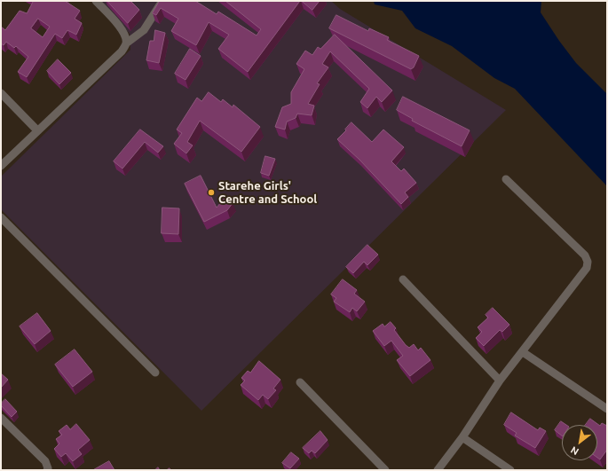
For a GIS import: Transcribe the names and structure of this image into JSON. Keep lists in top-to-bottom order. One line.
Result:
{"places":["Starehe Girls' Centre and School"],"north":"bottom left"}
